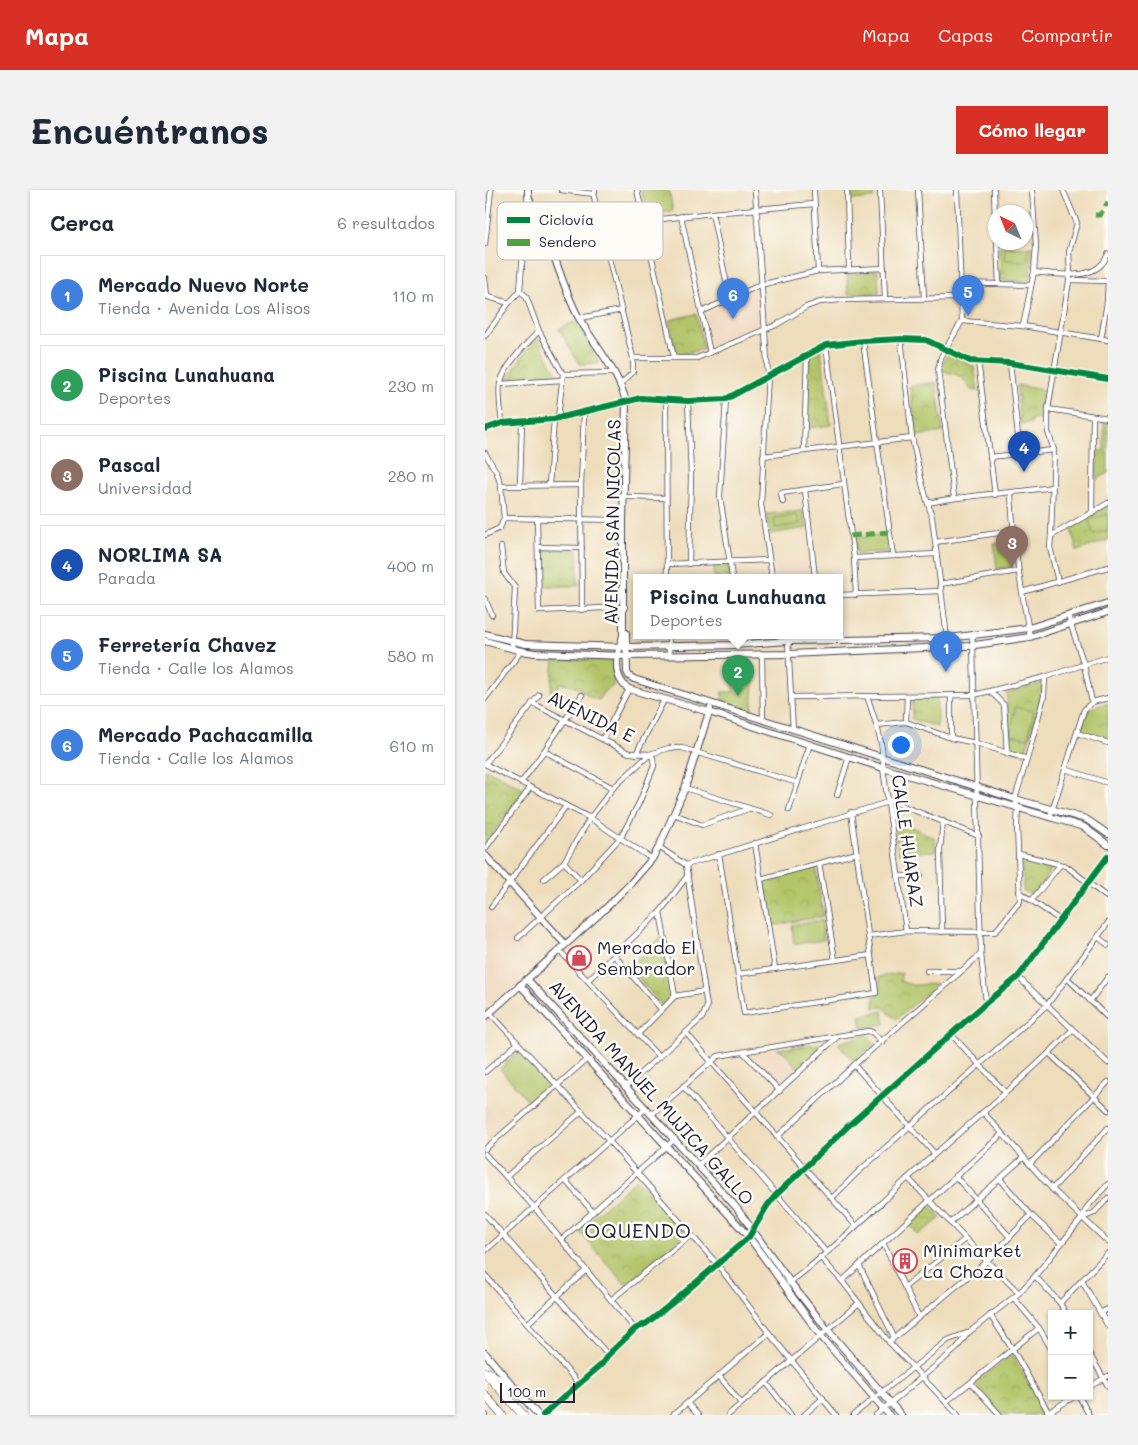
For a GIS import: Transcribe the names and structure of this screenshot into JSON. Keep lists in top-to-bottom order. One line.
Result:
{"streets":{"street":["AVENIDA SAN NICOLAS","AVENIDA E","CALLE HUARAZ","AVENIDA MANUEL MUJICA GALLO"]},"crossings":[["AVENIDA SAN NICOLAS","CALLE HUARAZ"]],"districts":["OQUENDO"],"places":{"shop":["Mercado El Sembrador"],"building":["Minimarket La Choza"]},"legend":["Ciclovía","Sendero"],"scale_bar":"100 m","north":"top left","page":{"header":"Mapa","nav":["Mapa","Capas","Compartir"],"buttons":"Cómo llegar","title":"Encuéntranos","heading":["Cerca","6 resultados"],"list":[{"mark":"1","name":"Mercado Nuevo Norte","note":"Tienda · Avenida Los Alisos","value":"110 m"},{"mark":"2","name":"Piscina Lunahuana","note":"Deportes","value":"230 m"},{"mark":"3","name":"Pascal","note":"Universidad","value":"280 m"},{"mark":"4","name":"NORLIMA SA","note":"Parada","value":"400 m"},{"mark":"5","name":"Ferretería Chavez","note":"Tienda · Calle los Alamos","value":"580 m"},{"mark":"6","name":"Mercado Pachacamilla","note":"Tienda · Calle los Alamos","value":"610 m"}],"pins":["5","6","4","3","1","2"],"popup":["Piscina Lunahuana","Deportes"],"map_buttons":["+","−"],"scale":"100 m"}}
